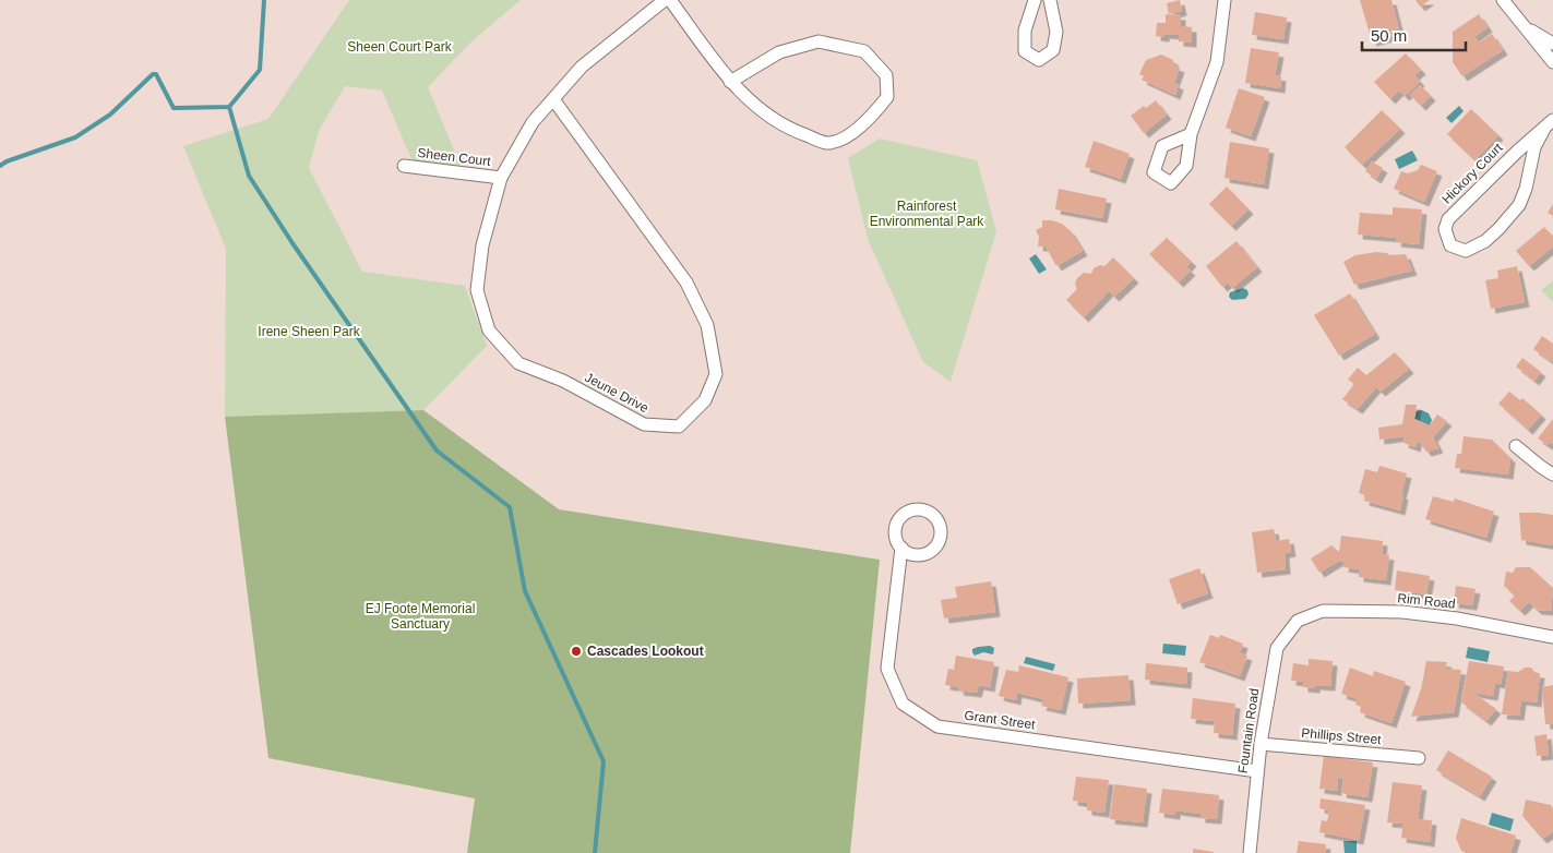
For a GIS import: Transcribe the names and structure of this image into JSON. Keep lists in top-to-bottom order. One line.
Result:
{"streets":{"street":["Sheen Court","Hickory Court","Jeune Drive","Rim Road","Grant Street","Fountain Road","Phillips Street"]},"crossings":[["Sheen Court","Jeune Drive"],["Rim Road","Fountain Road"],["Grant Street","Fountain Road"],["Fountain Road","Phillips Street"]],"parks":["Sheen Court Park","Rainforest Environmental Park","Irene Sheen Park","EJ Foote Memorial Sanctuary"],"places":["Cascades Lookout"],"scale_bar":"50 m"}
